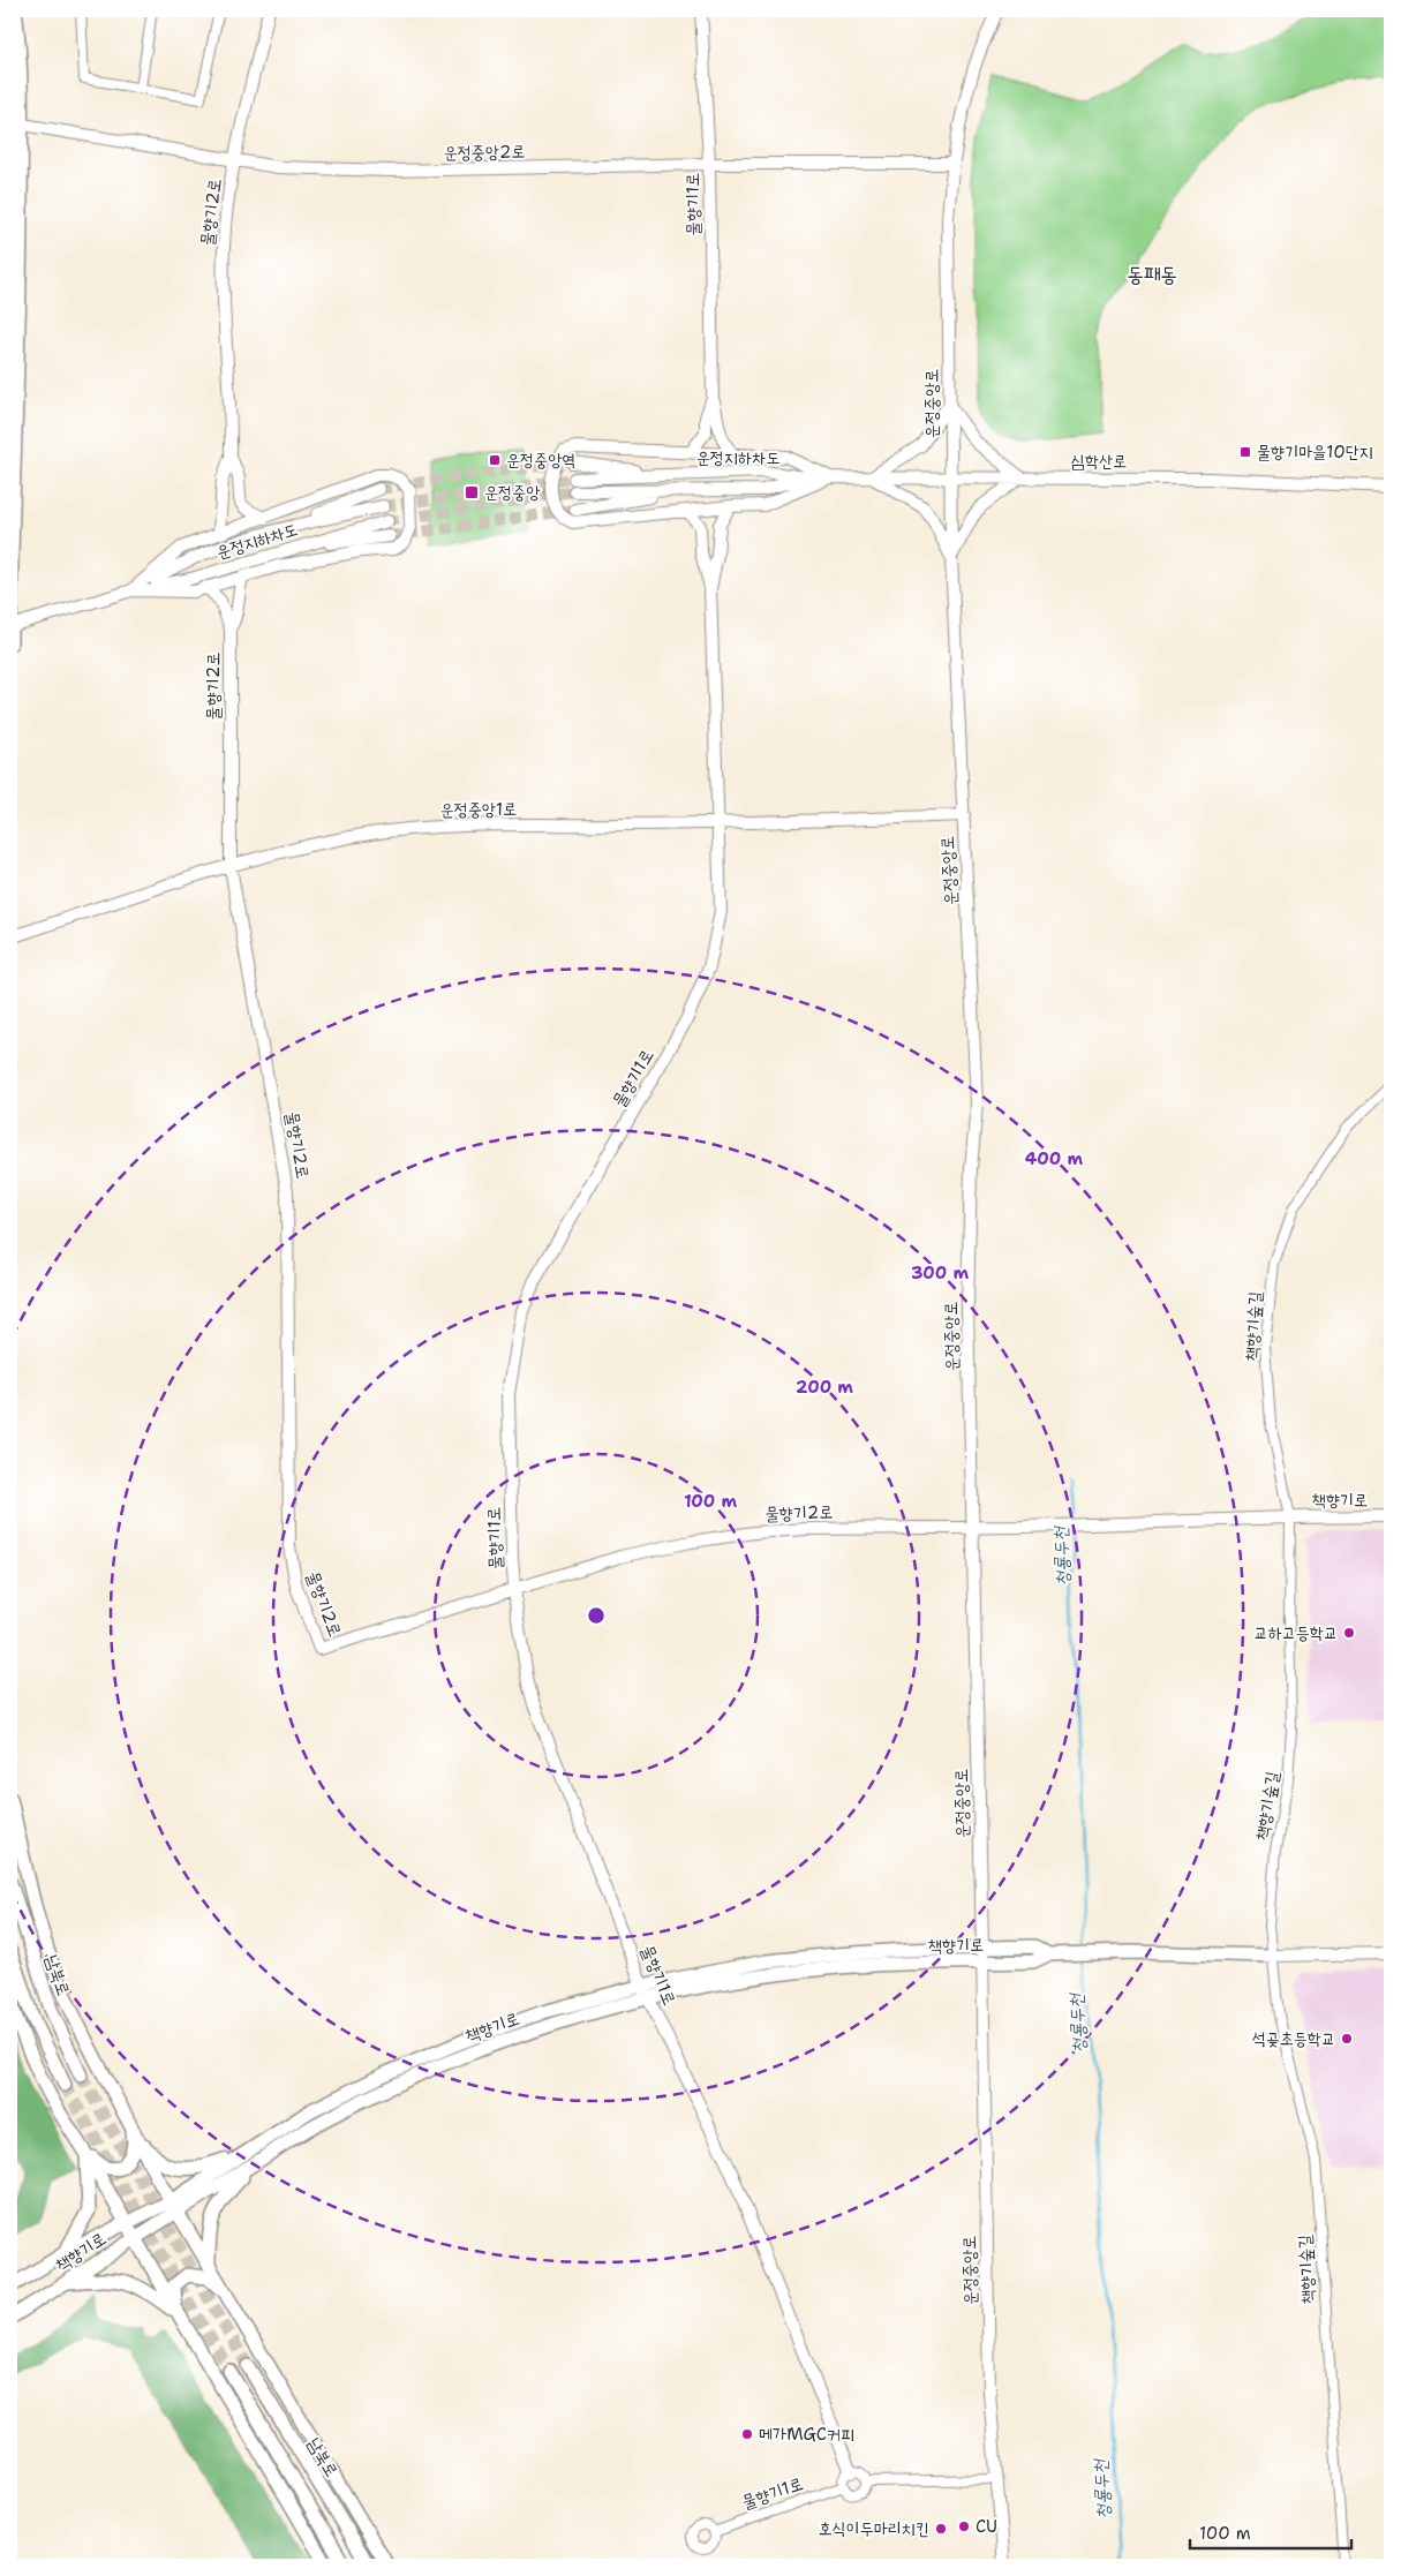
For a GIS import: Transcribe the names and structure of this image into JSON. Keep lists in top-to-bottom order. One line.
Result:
{"streets":{"main road":["책향기로","남북로"],"street":["운정중앙2로","물향기1로","물향기2로","운정중앙로","운정지하차도","심학산로","운정중앙1로","책향기숲길"]},"crossings":[["운정중앙2로","물향기1로"],["운정중앙2로","물향기2로"],["운정중앙2로","운정중앙로"],["물향기1로","물향기2로"],["물향기1로","운정중앙1로"],["물향기1로","책향기로"],["물향기2로","운정중앙로"],["물향기2로","운정중앙1로"],["물향기2로","책향기숲길"],["물향기2로","책향기로"],["운정중앙로","심학산로"],["운정중앙로","운정중앙1로"],["운정중앙로","책향기로"],["운정지하차도","심학산로"],["책향기숲길","책향기로"]],"districts":["동패동"],"water":["청룡두천"],"places":{"transit":["물향기마을10단지","운정중앙역","운정중앙"],"other":["교하고등학교","석곶초등학교","메가MGC커피","CU","호식이두마리치킨"]},"scale_bar":"100 m","rings":["400 m","300 m","200 m","100 m"]}
